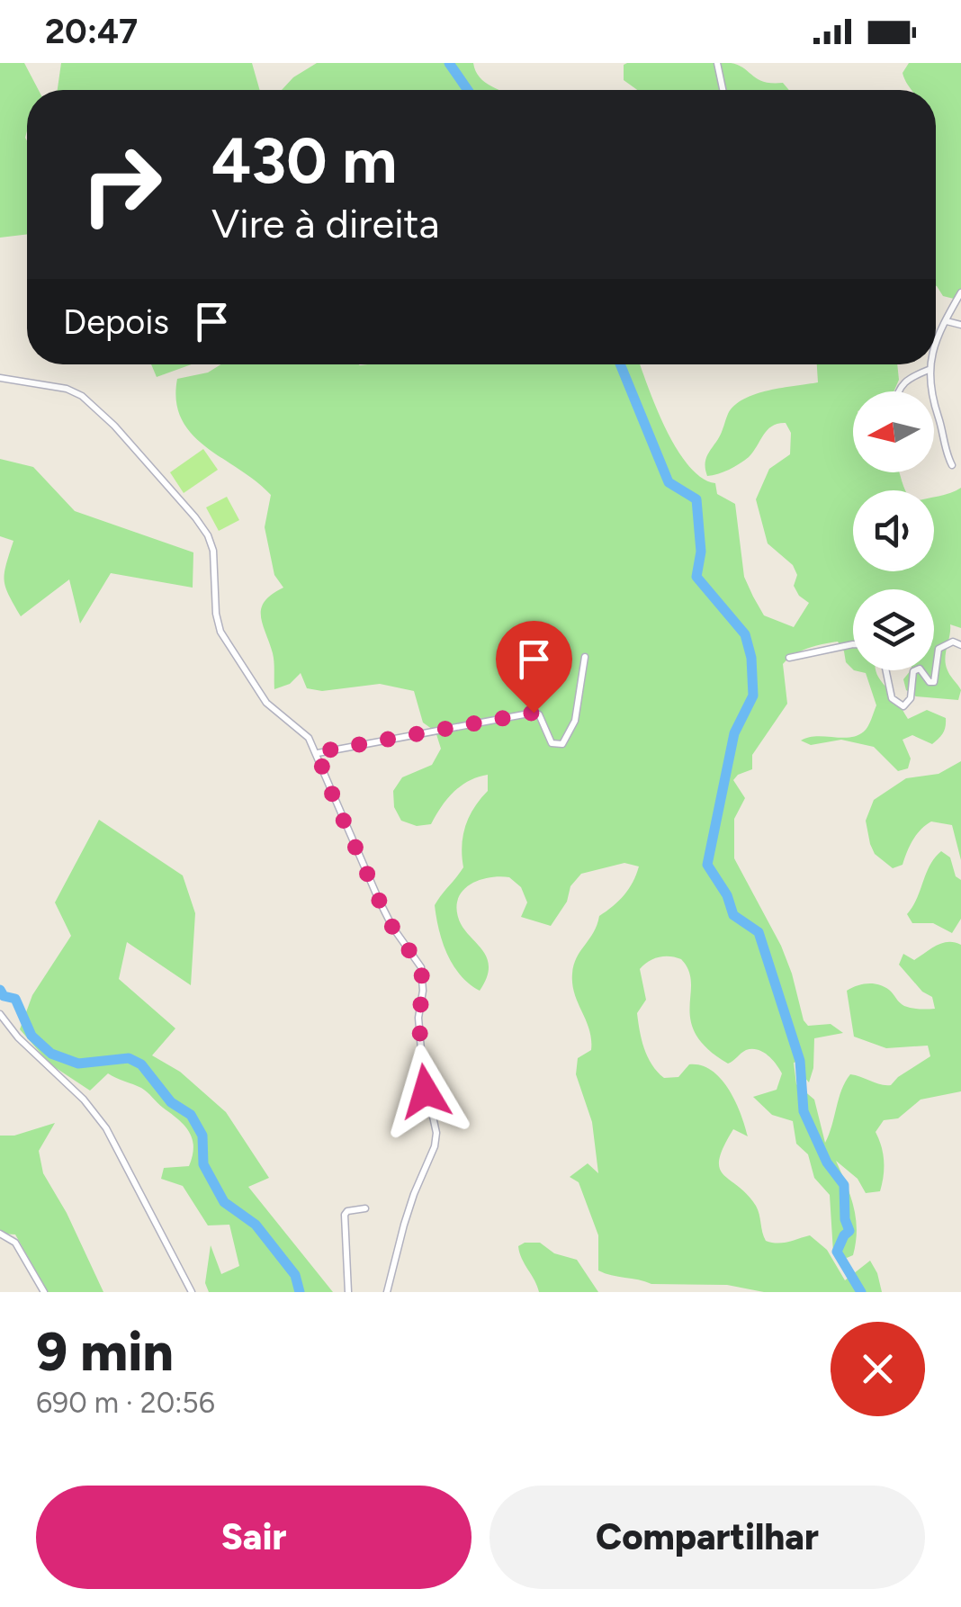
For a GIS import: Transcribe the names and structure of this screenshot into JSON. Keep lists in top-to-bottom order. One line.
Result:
{"north":"left","page":{"status":"20:47","turn":["430 m","Vire à direita"],"then":"Depois","heading":["9 min","690 m · 20:56"],"buttons":["Sair","Compartilhar"]}}
